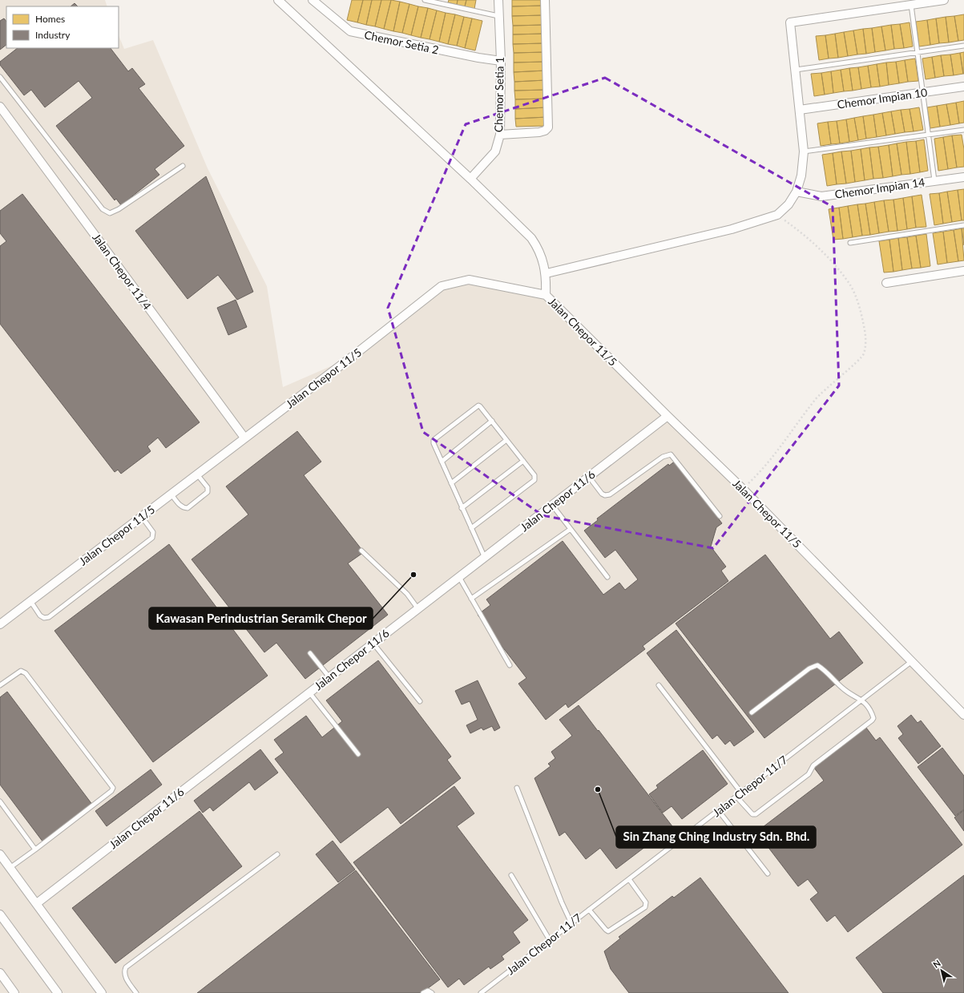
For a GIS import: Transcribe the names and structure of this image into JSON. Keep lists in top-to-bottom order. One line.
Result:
{"streets":{"street":["Chemor Setia 2","Chemor Setia 1","Chemor Impian 10","Chemor Impian 14","Jalan Chepor 11/4","Jalan Chepor 11/5","Jalan Chepor 11/6"],"lane":["Jalan Chepor 11/7"]},"crossings":[["Chemor Setia 2","Chemor Setia 1"],["Jalan Chepor 11/4","Jalan Chepor 11/5"],["Jalan Chepor 11/5","Jalan Chepor 11/6"],["Jalan Chepor 11/5","Jalan Chepor 11/7"]],"places":["Kawasan Perindustrian Seramik Chepor","Sin Zhang Ching Industry Sdn. Bhd."],"legend":["Homes","Industry"],"north":"top left"}
